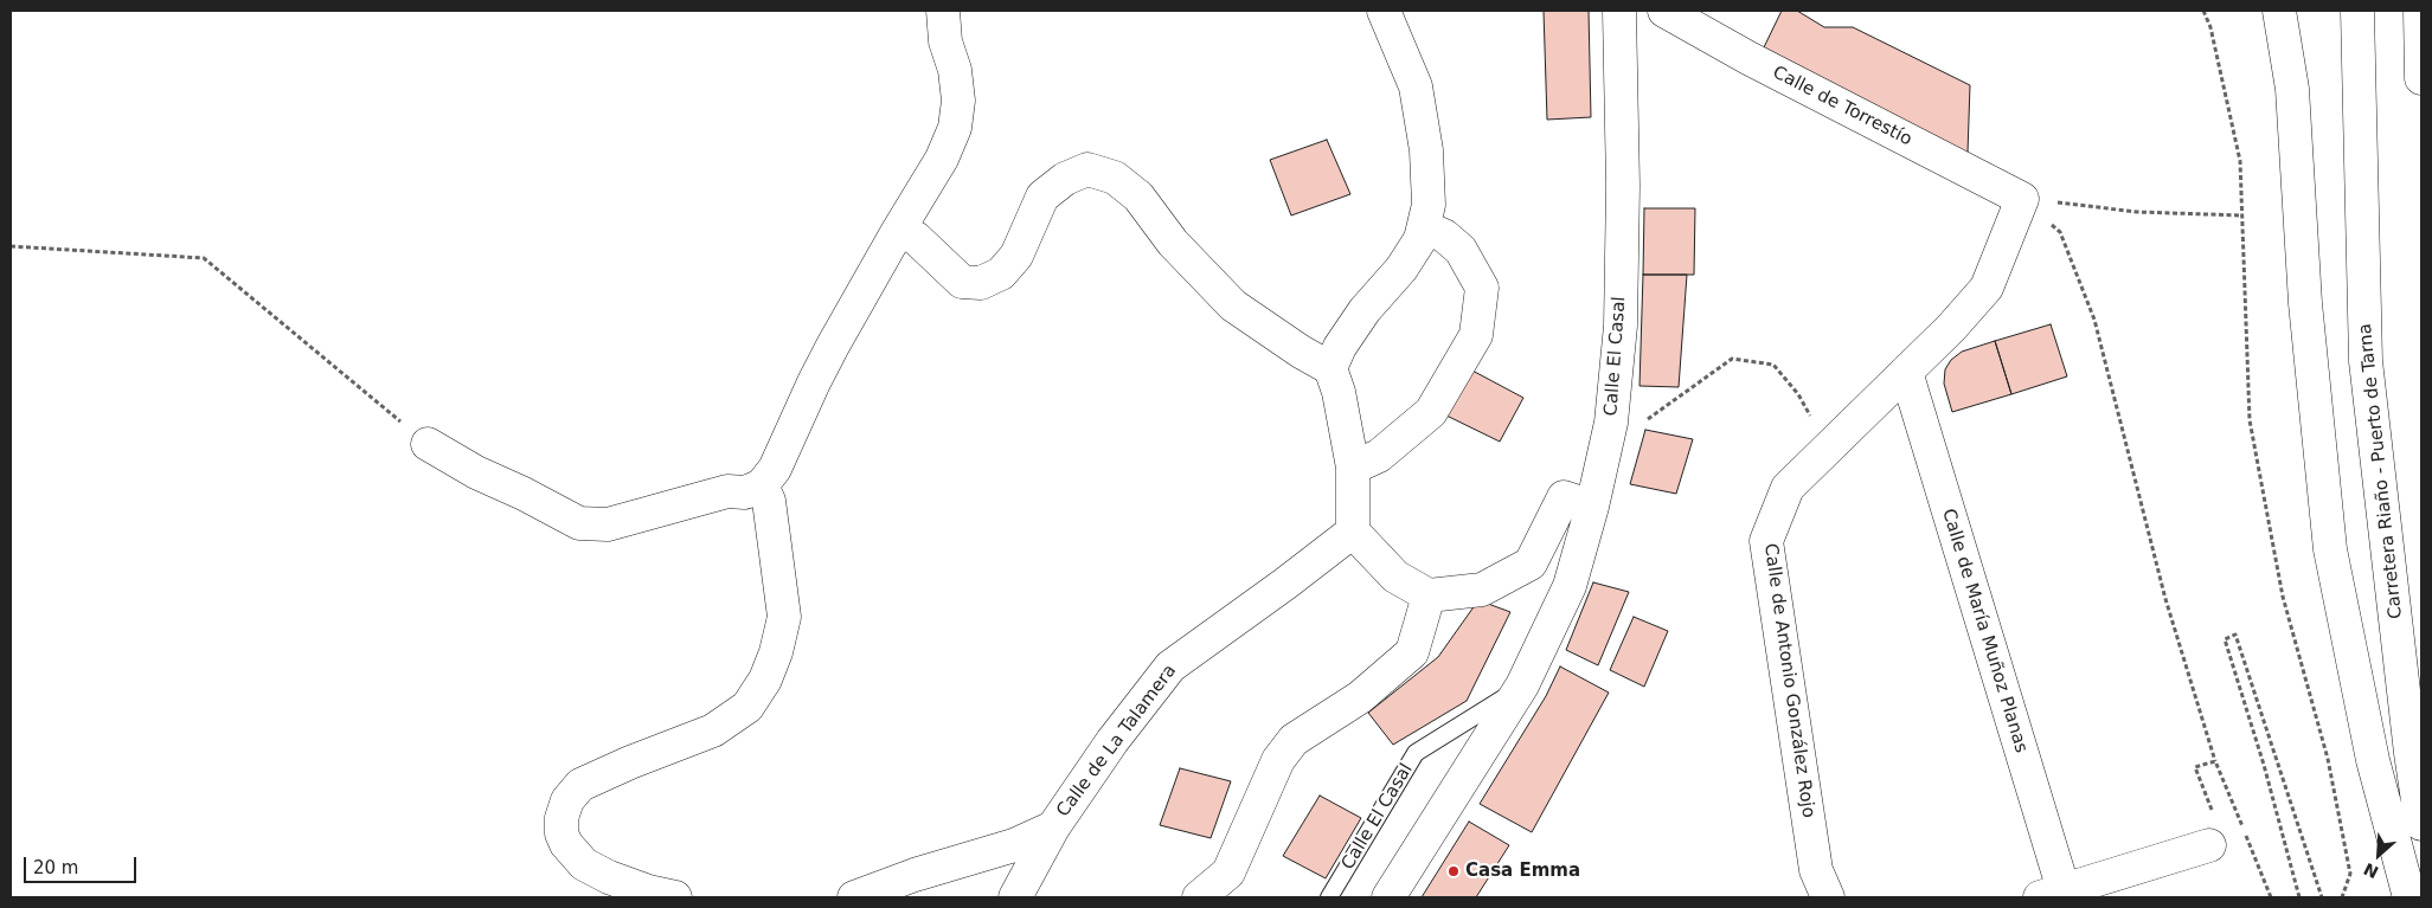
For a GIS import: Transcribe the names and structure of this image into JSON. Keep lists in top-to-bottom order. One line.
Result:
{"streets":{"main road":["Calle de Torrestío","Calle El Casal","Carretera Riaño - Puerto de Tarna","Calle de María Muñoz Planas","Calle de Antonio González Rojo","Calle de La Talamera"]},"crossings":[["Calle de Torrestío","Calle de Antonio González Rojo"],["Calle de María Muñoz Planas","Calle de Antonio González Rojo"]],"places":["Casa Emma"],"scale_bar":"20 m","north":"bottom left"}
